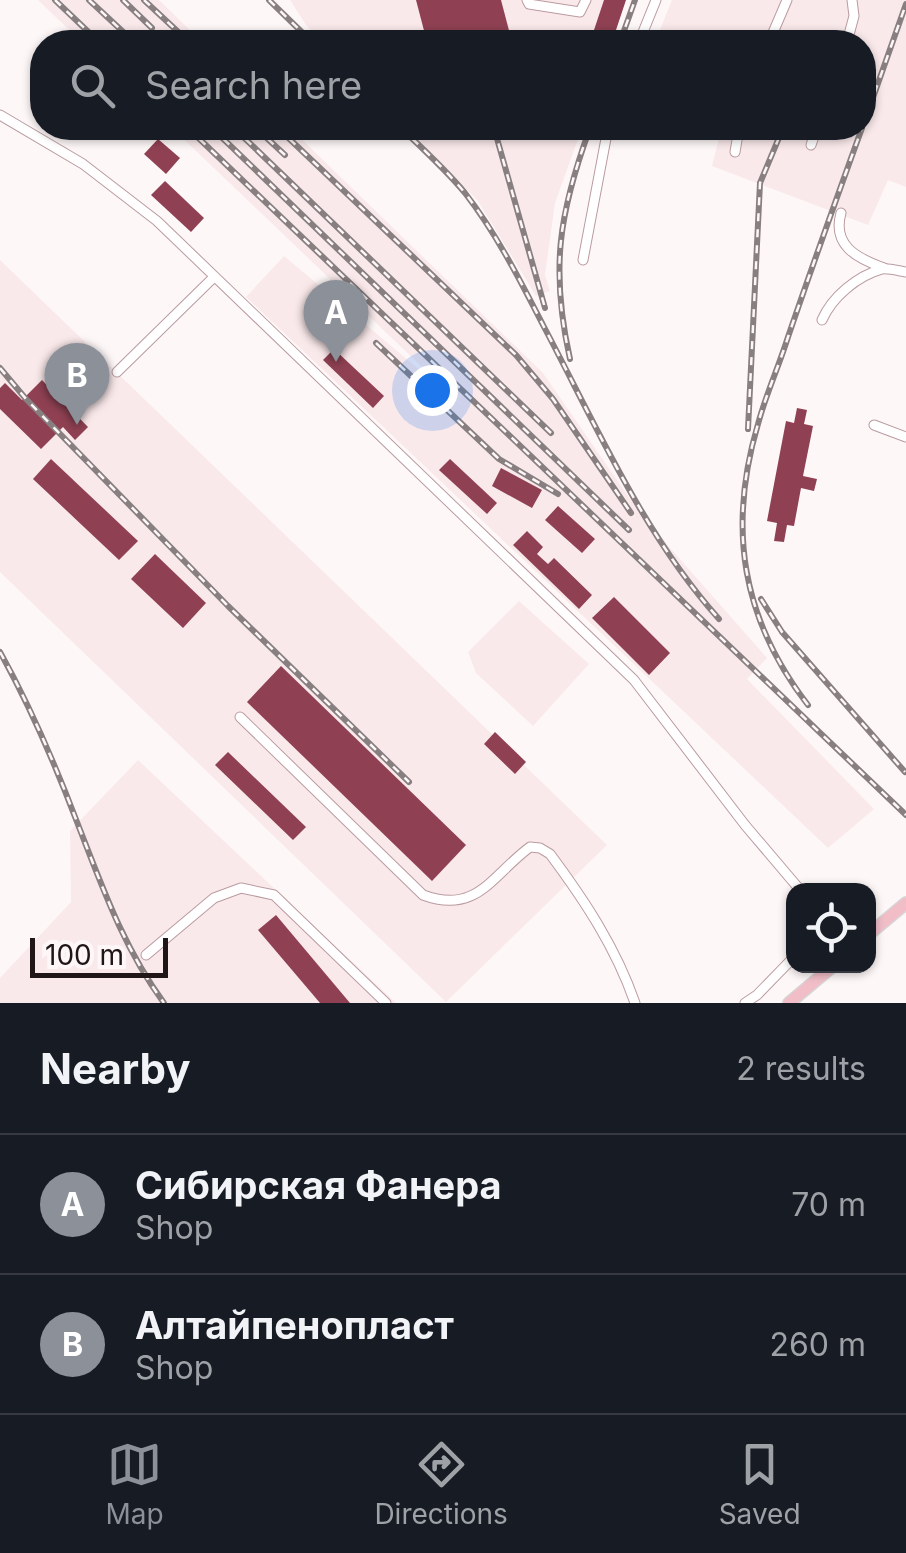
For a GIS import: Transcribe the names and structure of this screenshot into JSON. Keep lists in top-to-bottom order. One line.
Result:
{"scale_bar":"100 m","page":{"search":"Search here","pins":["A","B"],"scale":"100 m","heading":["Nearby","2 results"],"list":[{"mark":"A","name":"Сибирская Фанера","note":"Shop","value":"70 m"},{"mark":"B","name":"Алтайпенопласт","note":"Shop","value":"260 m"}],"nav":["Map","Directions","Saved"]}}
